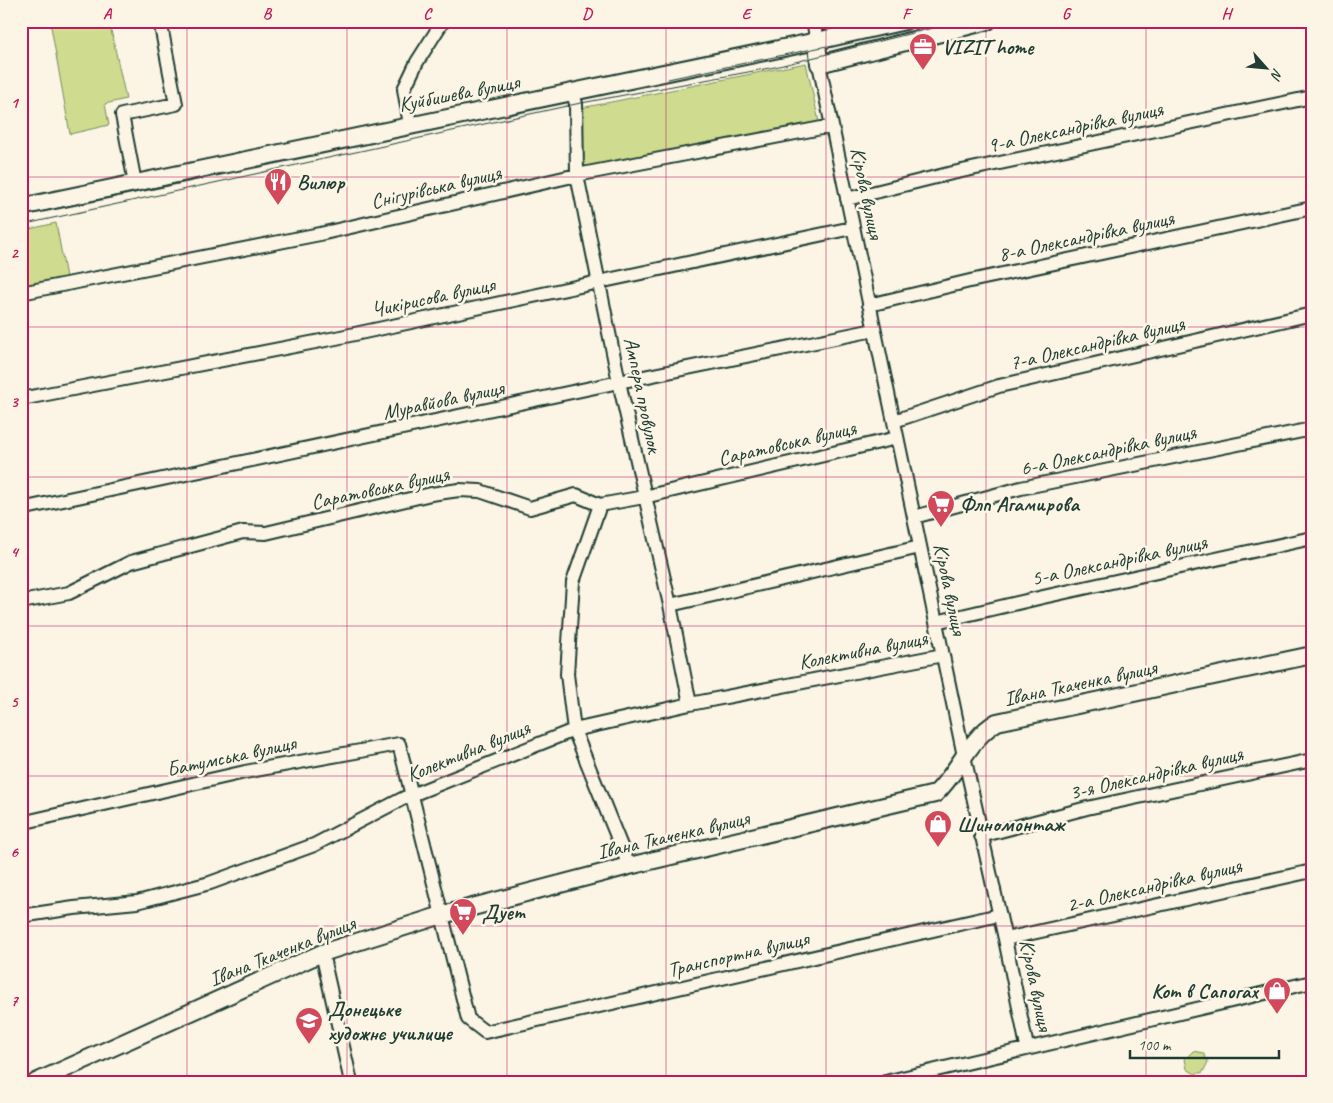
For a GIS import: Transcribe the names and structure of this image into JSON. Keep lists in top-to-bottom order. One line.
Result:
{"streets":{"main road":["Куйбишева вулиця","Кірова вулиця","Івана Ткаченка вулиця"],"street":["9-а Олександрівка вулиця","Снігурівська вулиця","8-а Олександрівка вулиця","Чикірисова вулиця","7-а Олександрівка вулиця","Ампера провулок","Муравйова вулиця","Саратовська вулиця","6-а Олександрівка вулиця","5-а Олександрівка вулиця","Колективна вулиця","Батумська вулиця","3-я Олександрівка вулиця","2-а Олександрівка вулиця","Транспортна вулиця"]},"crossings":[["Куйбишева вулиця","Кірова вулиця"],["Куйбишева вулиця","Ампера провулок"],["9-а Олександрівка вулиця","Кірова вулиця"],["Снігурівська вулиця","Кірова вулиця"],["Снігурівська вулиця","Ампера провулок"],["Кірова вулиця","8-а Олександрівка вулиця"],["Кірова вулиця","Чикірисова вулиця"],["Кірова вулиця","7-а Олександрівка вулиця"],["Кірова вулиця","Муравйова вулиця"],["Кірова вулиця","Саратовська вулиця"],["Кірова вулиця","6-а Олександрівка вулиця"],["Кірова вулиця","5-а Олександрівка вулиця"],["Кірова вулиця","Колективна вулиця"],["Кірова вулиця","Івана Ткаченка вулиця"],["Кірова вулиця","3-я Олександрівка вулиця"],["Кірова вулиця","2-а Олександрівка вулиця"],["Кірова вулиця","Транспортна вулиця"],["Чикірисова вулиця","Ампера провулок"],["Ампера провулок","Муравйова вулиця"],["Ампера провулок","Саратовська вулиця"],["Ампера провулок","Колективна вулиця"],["Колективна вулиця","Батумська вулиця"],["Івана Ткаченка вулиця","Транспортна вулиця"]],"places":{"office":["VIZIT home"],"restaurant":["Вилюр"],"supermarket":["Флп Агамирова","Дует"],"shop":["Шиномонтаж","Кот в Сапогах"],"school or university":["Донецьке художнє училище"]},"scale_bar":"100 m","north":"bottom right","grid":{"columns":["A","B","C","D","E","F","G","H"],"rows":["1","2","3","4","5","6","7"]}}
